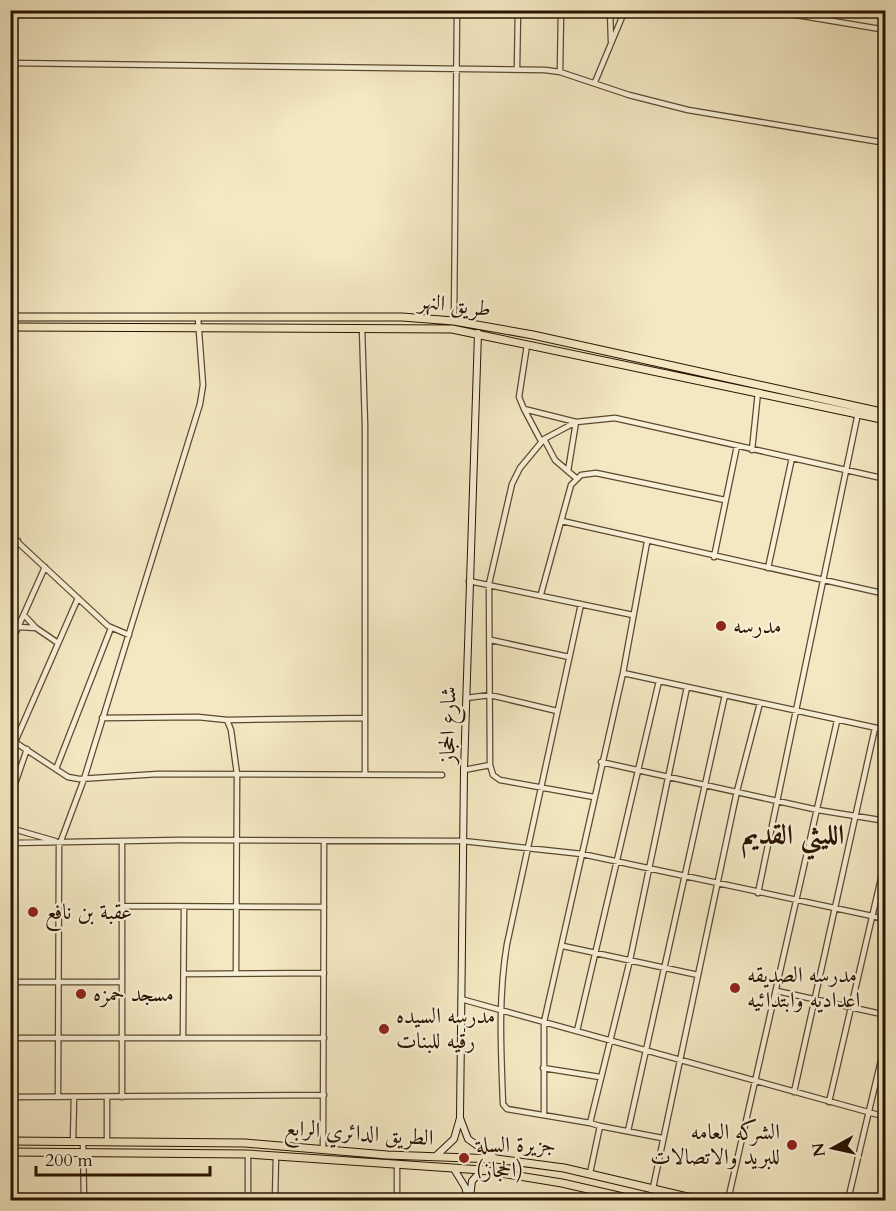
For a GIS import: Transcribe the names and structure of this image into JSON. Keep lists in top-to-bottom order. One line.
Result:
{"streets":{"main road":["طريق النهر","شارع الحجاز","الطريق الدائري الرابع"]},"crossings":[["طريق النهر","شارع الحجاز"],["شارع الحجاز","الطريق الدائري الرابع"]],"districts":["الليثي القديم"],"places":["مدرسه","عقبة بن نافع","مدرسه الصديقه اعداديه وابتدائيه","مسجد حمزه","مدرسه السيده رقيه للبنات","الشركه العامه للبريد والاتصالات","جزيرة السلة (الحجاز)"],"scale_bar":"200 m","north":"left"}
